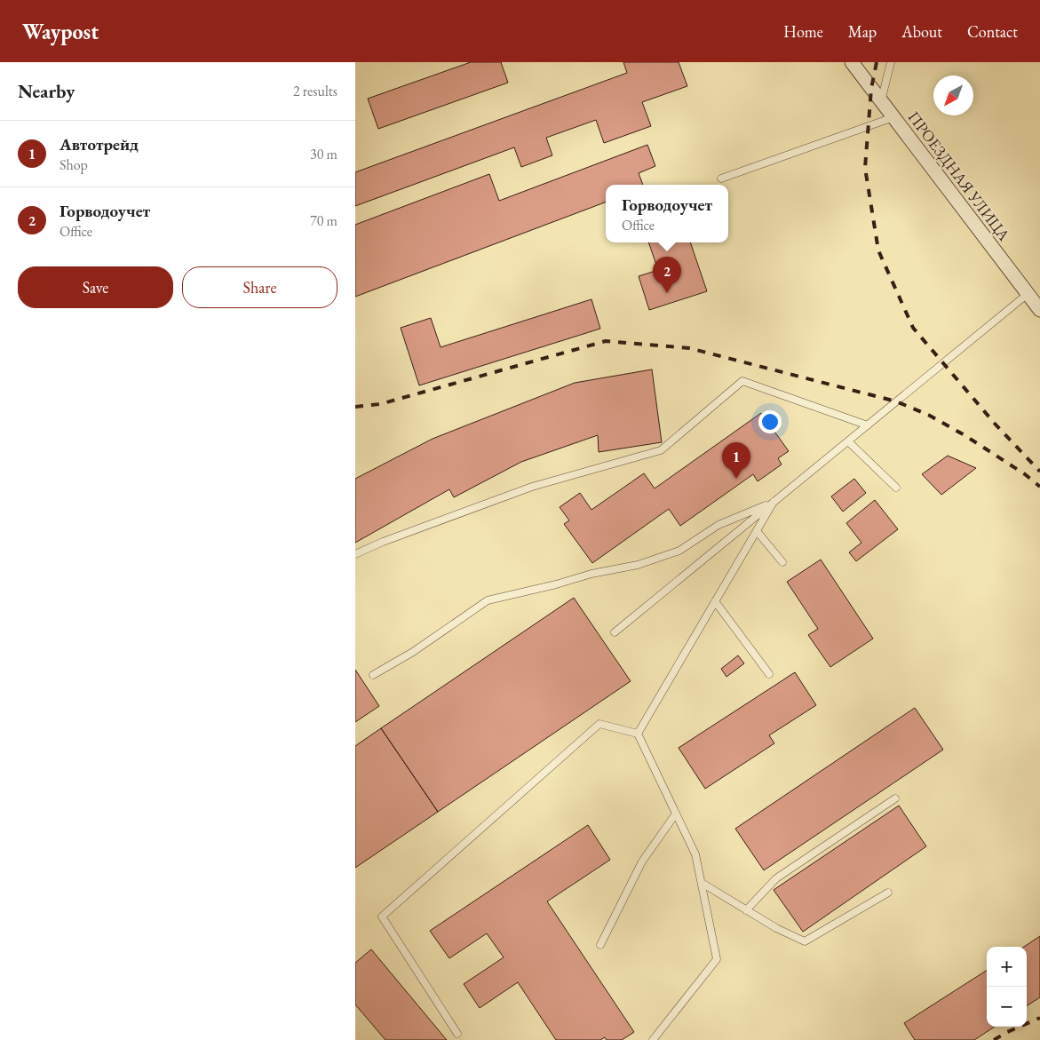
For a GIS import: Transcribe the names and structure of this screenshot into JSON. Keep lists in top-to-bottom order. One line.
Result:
{"streets":{"street":["ПРОЕЗДНАЯ УЛИЦА"]},"north":"bottom left","page":{"header":"Waypost","nav":["Home","Map","About","Contact"],"heading":["Nearby","2 results"],"list":[{"mark":"1","name":"Автотрейд","note":"Shop","value":"30 m"},{"mark":"2","name":"Горводоучет","note":"Office","value":"70 m"}],"popup":["Горводоучет","Office"],"buttons":["Save","Share"],"pins":["2","1"],"map_buttons":["+","−"]}}
